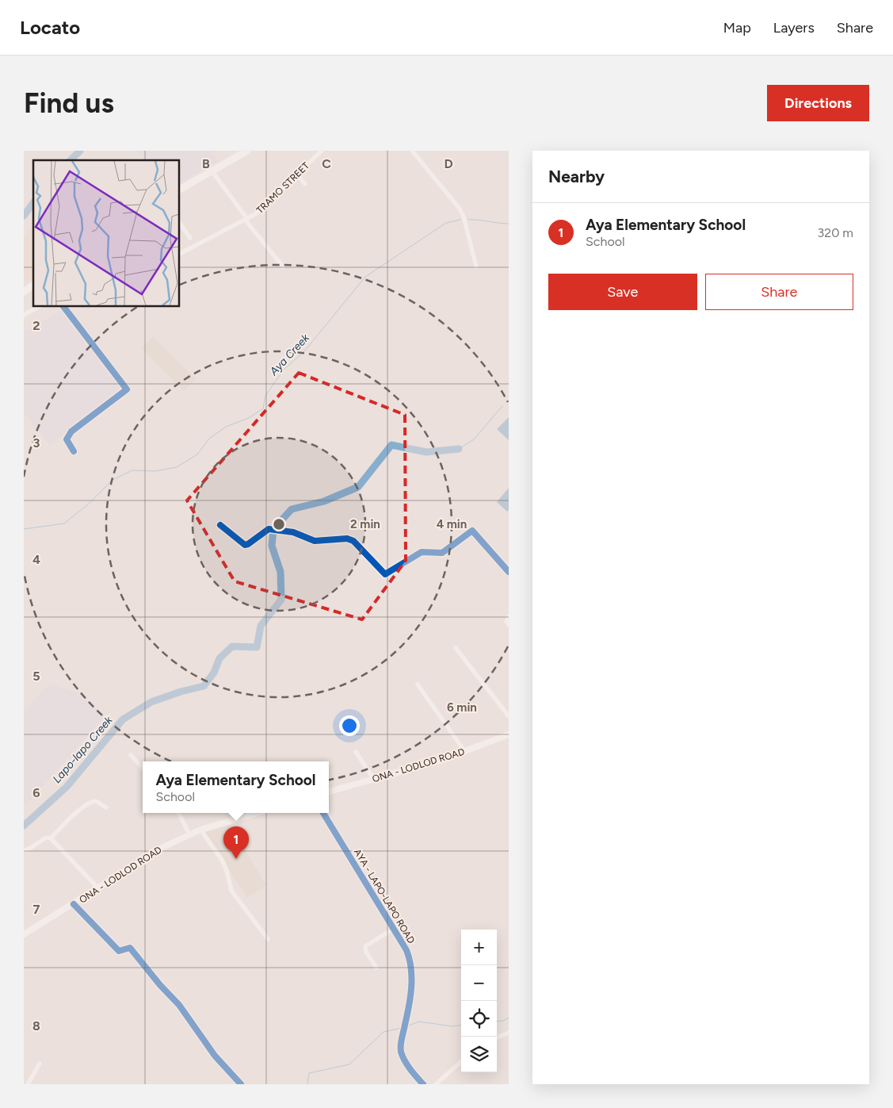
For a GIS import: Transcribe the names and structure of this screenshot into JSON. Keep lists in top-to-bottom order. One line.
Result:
{"streets":{"main road":["ONA - LODLOD ROAD"],"street":["TRAMO STREET","AYA - LAPO-LAPO ROAD"]},"water":["Aya Creek","Lapo-lapo Creek"],"page":{"header":"Locato","nav":["Map","Layers","Share"],"buttons":["Directions",["Save","Share"]],"title":"Find us","heading":"Nearby","list":[{"mark":"1","name":"Aya Elementary School","note":"School","value":"320 m"}],"popup":["Aya Elementary School","School"],"pins":"1","map_buttons":["+","−"]},"grid":{"columns":["B","C","D"],"rows":["2","3","4","5","6","7","8"]},"rings":["2 min","4 min","6 min"]}
